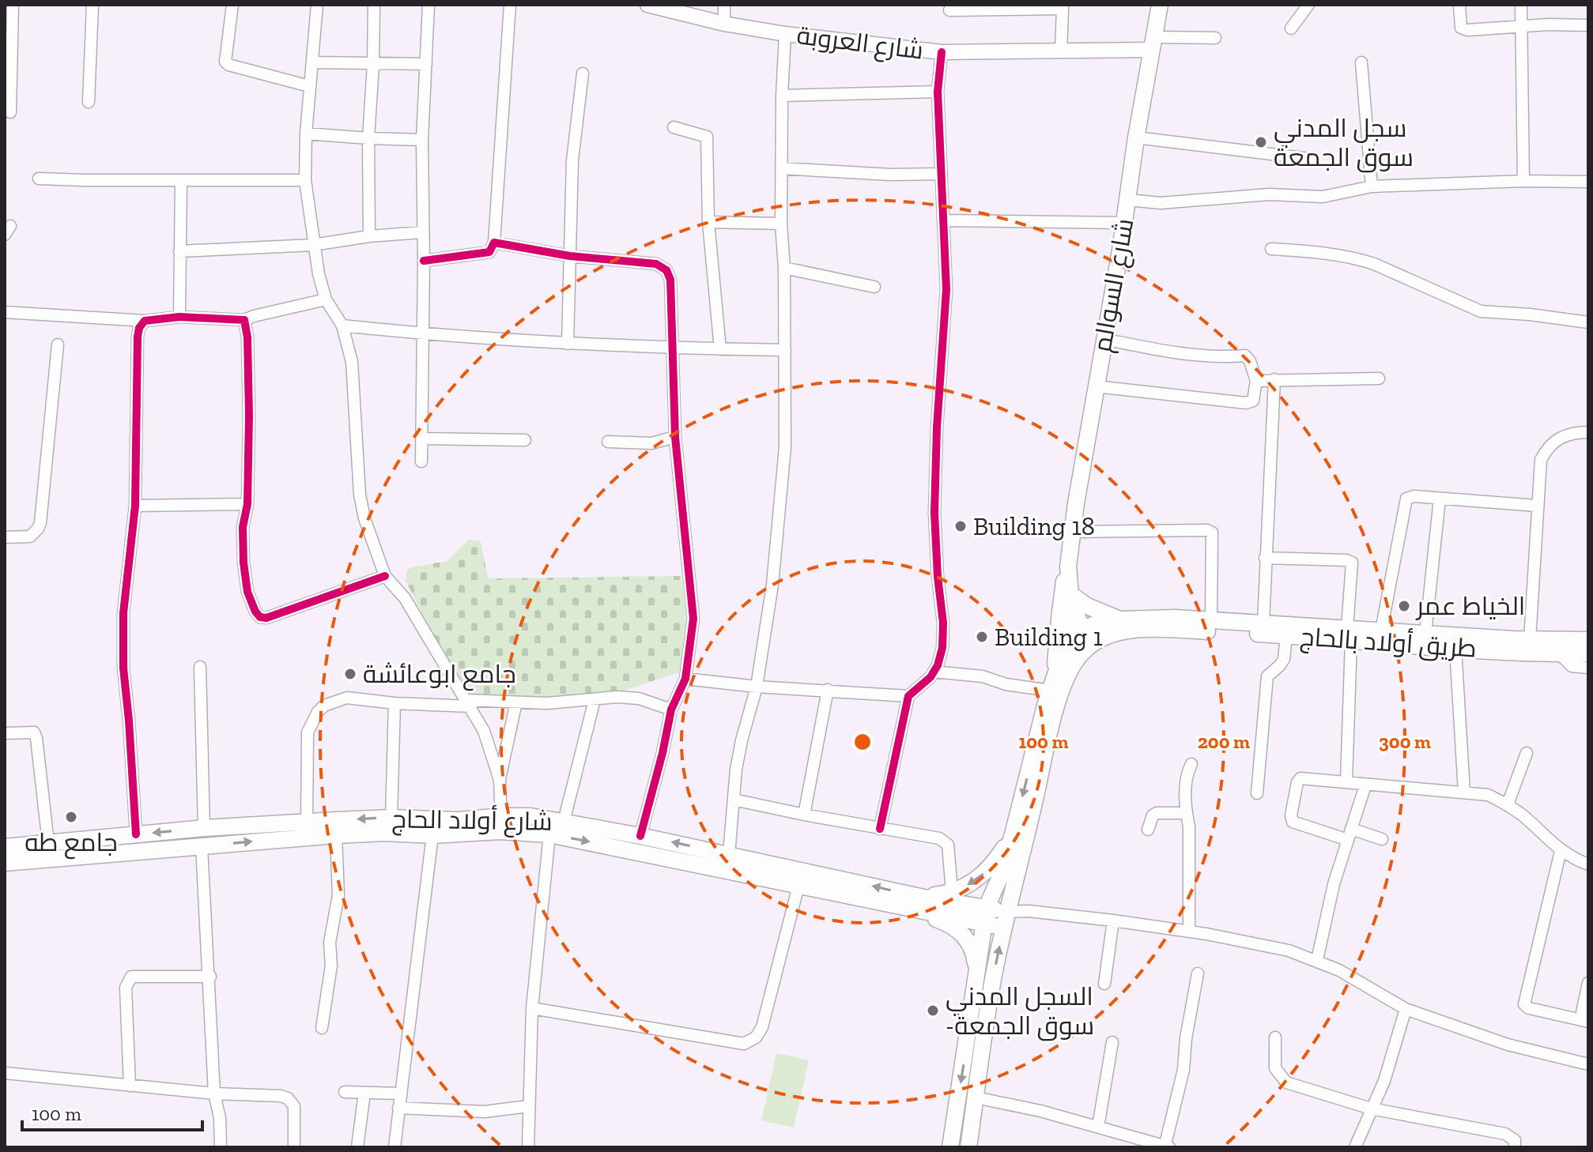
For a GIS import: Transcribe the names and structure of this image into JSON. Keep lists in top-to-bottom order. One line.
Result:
{"streets":{"main road":["شارع السوالم","طريق أولاد بالحاج","شارع أولاد الحاج"],"street":["شارع العروبة"]},"crossings":[["شارع العروبة","شارع السوالم"]],"places":["سجل المدني سوق الجمعة","Building 18","الخياط عمر","Building 1","جامع ابوعائشة","جامع طه","السجل المدني -سوق الجمعة"],"scale_bar":"100 m","rings":["100 m","200 m","300 m"]}
